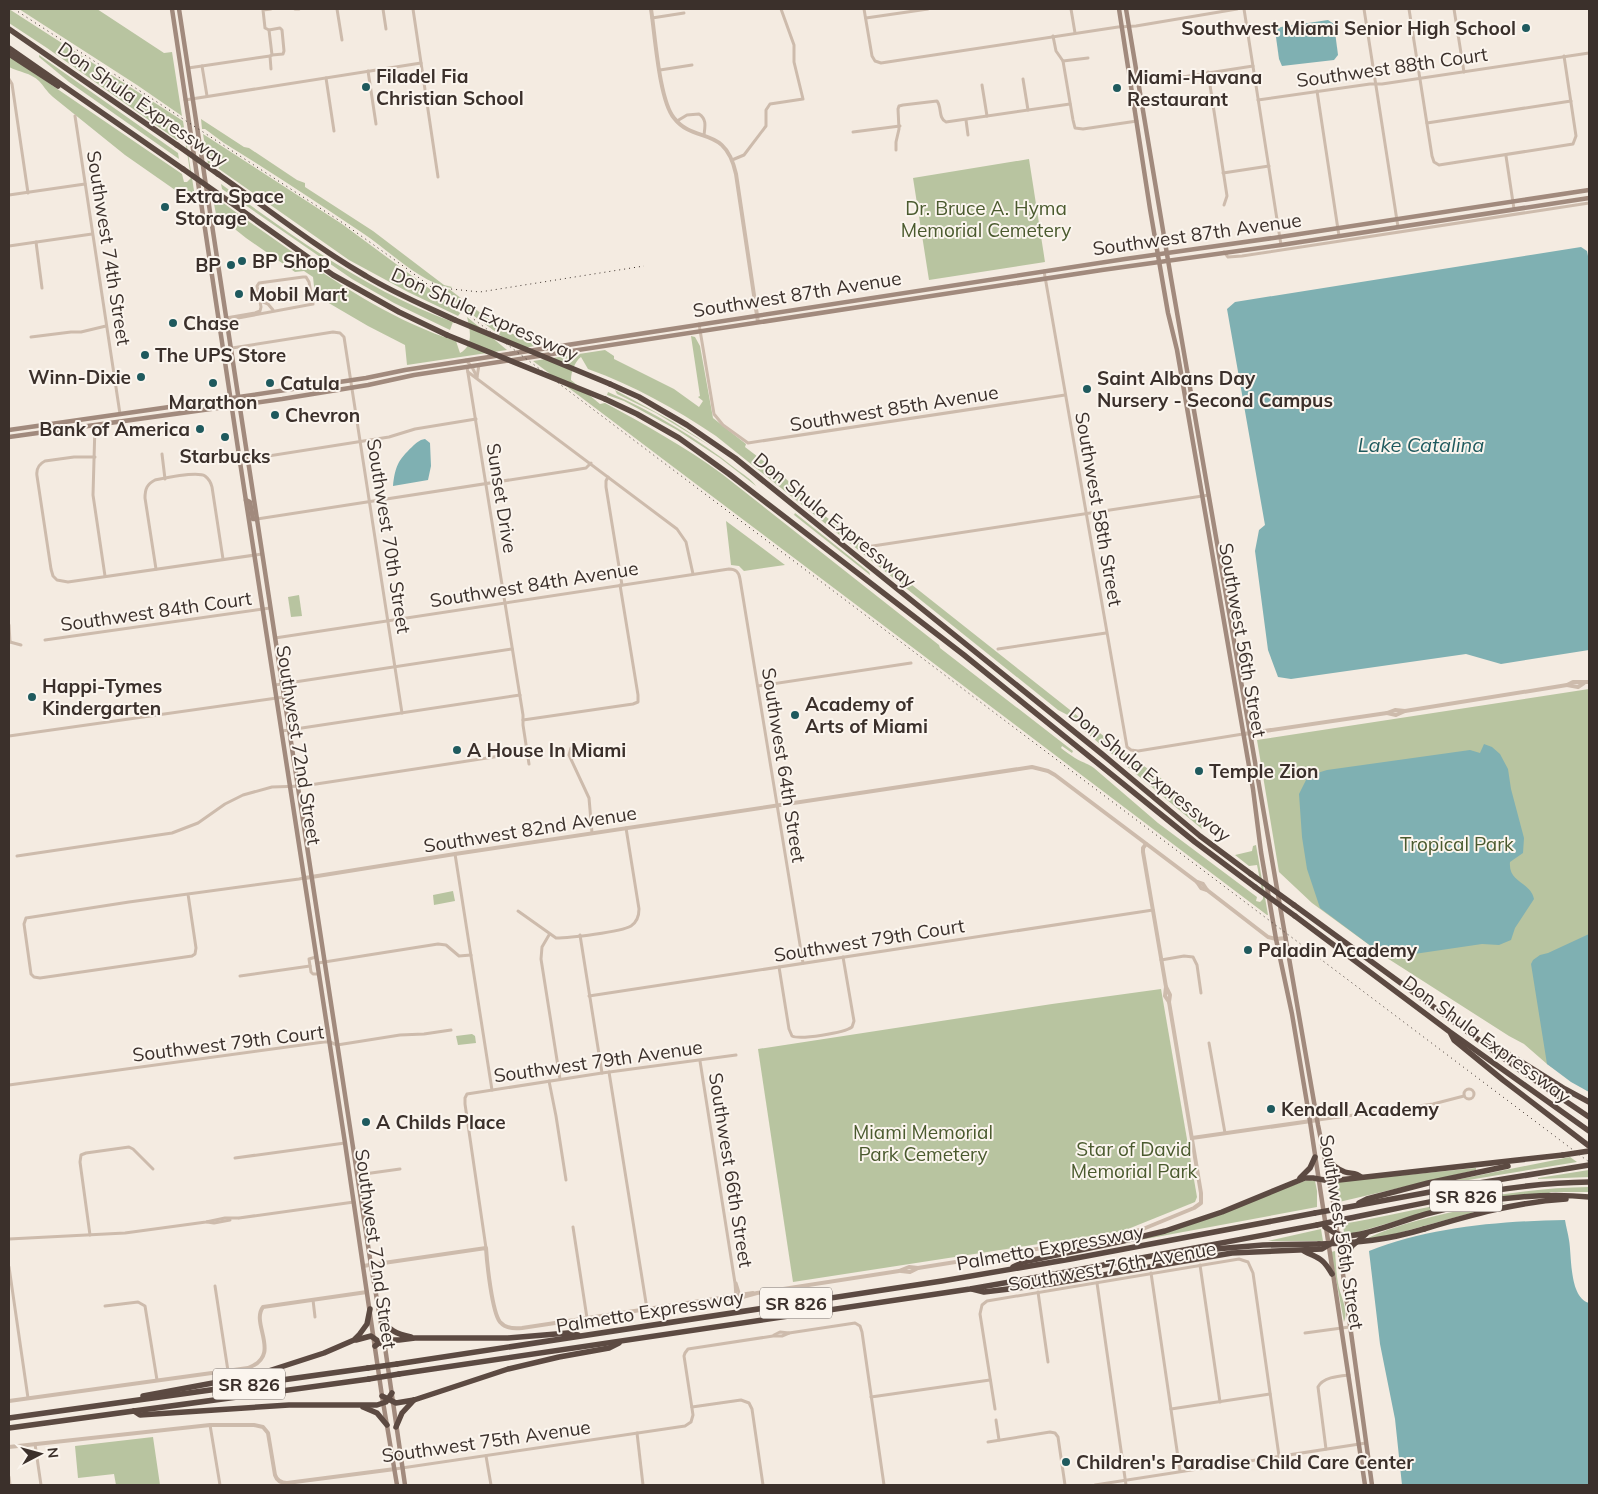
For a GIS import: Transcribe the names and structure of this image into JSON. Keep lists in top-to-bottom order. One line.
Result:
{"streets":{"highway":["Don Shula Expressway","SR 826","Palmetto Expressway"],"main road":["Southwest 87th Avenue","Southwest 56th Street","Southwest 72nd Street"],"street":["Southwest 88th Court","Southwest 74th Street","Southwest 85th Avenue","Sunset Drive","Southwest 58th Street","Southwest 70th Street","Southwest 84th Avenue","Southwest 84th Court","Southwest 64th Street","Southwest 82nd Avenue","Southwest 79th Court","Southwest 79th Avenue","Southwest 66th Street","Southwest 76th Avenue","Southwest 75th Avenue"]},"crossings":[["Southwest 87th Avenue","Southwest 74th Street"],["Southwest 87th Avenue","Southwest 85th Avenue"],["Southwest 87th Avenue","Sunset Drive"],["Southwest 87th Avenue","Southwest 58th Street"],["Southwest 87th Avenue","Southwest 70th Street"],["Southwest 87th Avenue","Southwest 56th Street"],["Southwest 87th Avenue","Southwest 72nd Street"],["Southwest 85th Avenue","Southwest 58th Street"],["Sunset Drive","Southwest 84th Avenue"],["Southwest 58th Street","Southwest 56th Street"],["Southwest 70th Street","Southwest 84th Avenue"],["Southwest 70th Street","Southwest 72nd Street"],["Southwest 84th Avenue","Southwest 72nd Street"],["Southwest 84th Avenue","Southwest 64th Street"],["Southwest 84th Court","Southwest 72nd Street"],["Southwest 72nd Street","Southwest 82nd Avenue"],["Southwest 72nd Street","Southwest 79th Court"],["Southwest 72nd Street","Southwest 75th Avenue"],["Southwest 64th Street","Southwest 82nd Avenue"],["Southwest 64th Street","Southwest 79th Court"],["Southwest 79th Avenue","Southwest 66th Street"]],"water":["Lake Catalina"],"parks":["Dr. Bruce A. Hyma Memorial Cemetery","Tropical Park","Miami Memorial Park Cemetery","Star of David Memorial Park"],"places":["Southwest Miami Senior High School","Filadel Fia Christian School","Miami-Havana Restaurant","Extra Space Storage","BP Shop","BP","Mobil Mart","Chase","The UPS Store","Winn-Dixie","Marathon","Catula","Saint Albans Day Nursery - Second Campus","Chevron","Bank of America","Starbucks","Happi-Tymes Kindergarten","Academy of Arts of Miami","A House In Miami","Temple Zion","Paladin Academy","Kendall Academy","A Childs Place","Children's Paradise Child Care Center"],"north":"right"}
